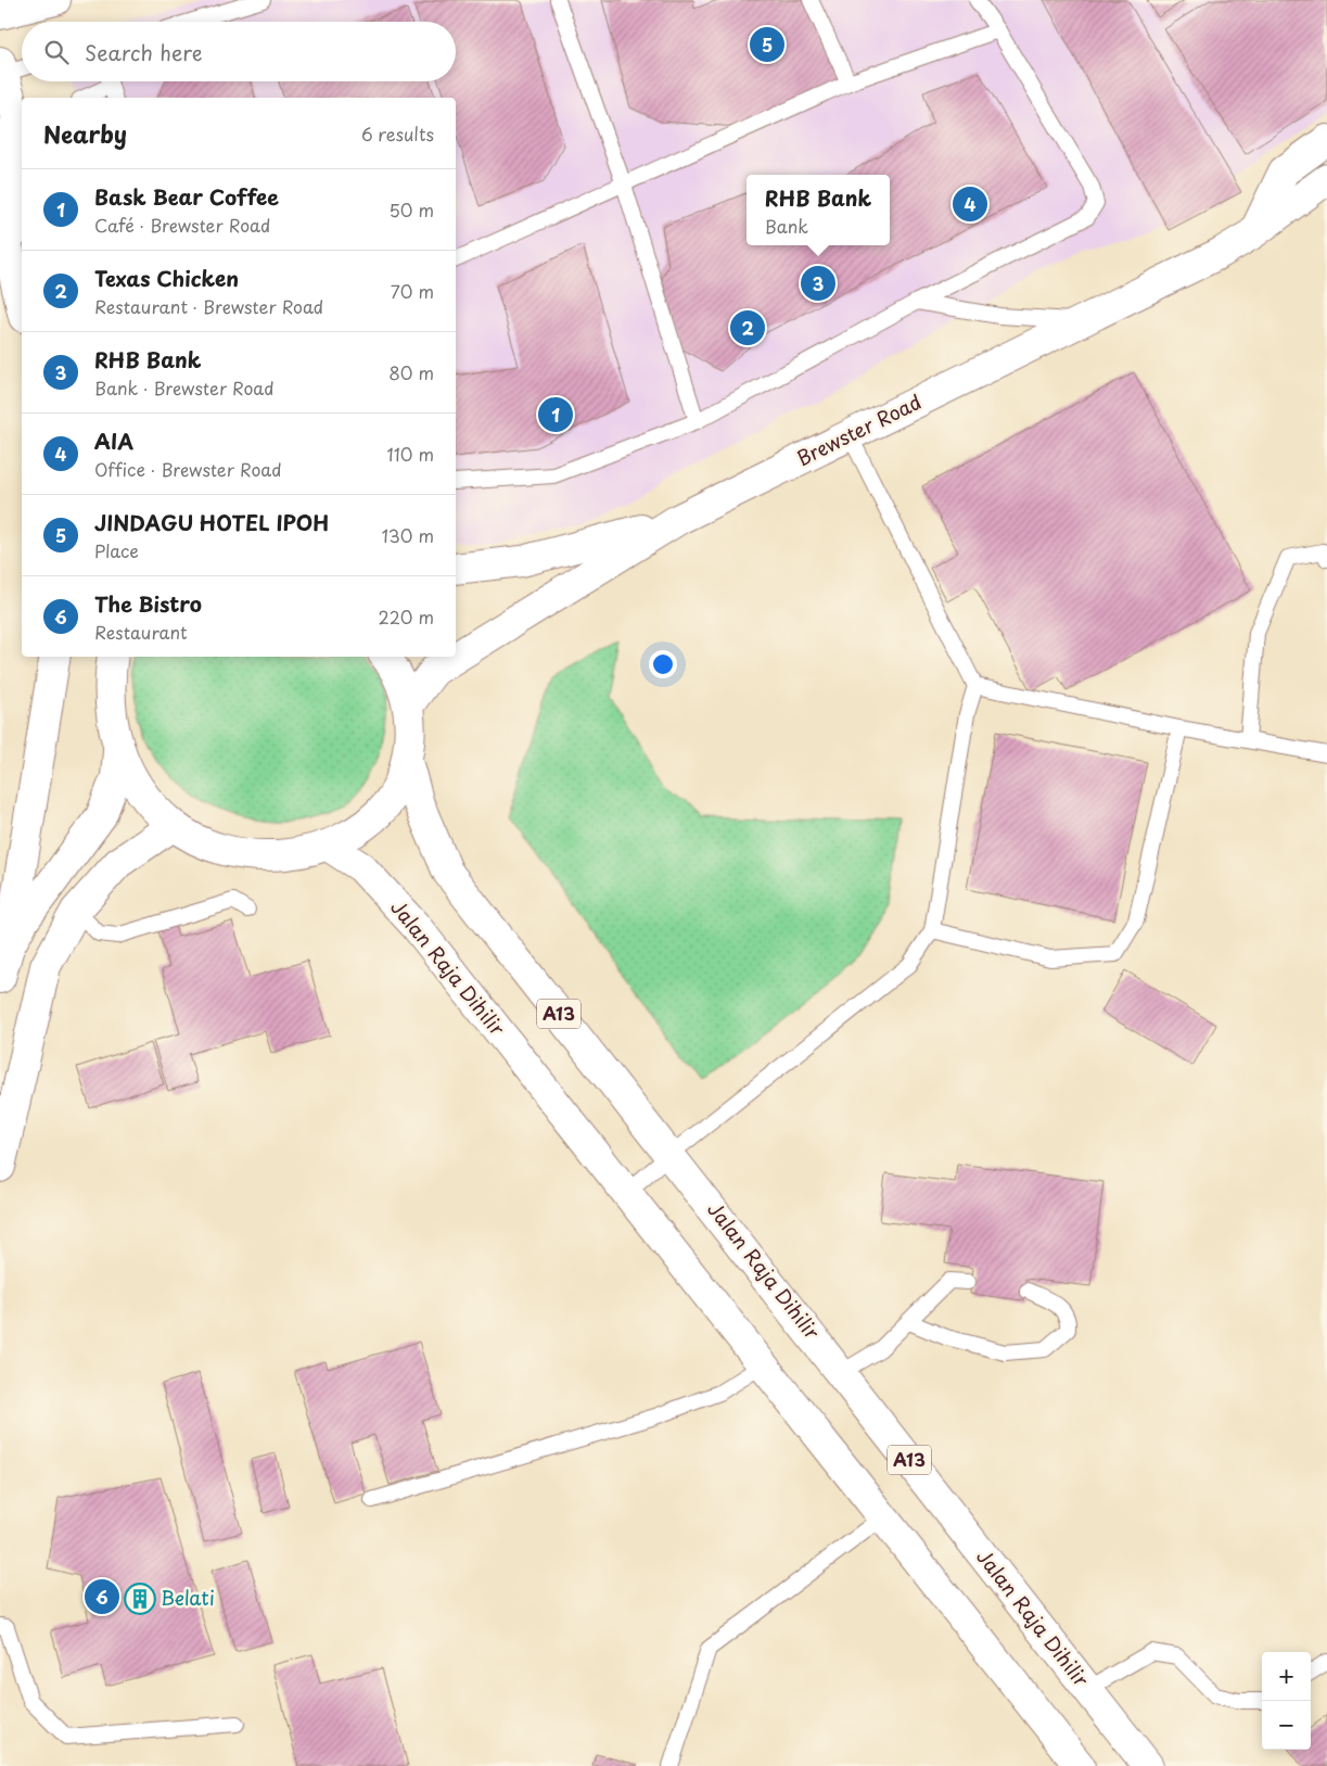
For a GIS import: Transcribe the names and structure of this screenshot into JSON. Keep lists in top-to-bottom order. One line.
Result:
{"streets":{"main road":["Brewster Road","Jalan Raja Dihilir","A13"]},"places":{"building":["Belati"]},"page":{"search":"Search here","pins":["5","4","3","2","1","6"],"heading":["Nearby","6 results"],"list":[{"mark":"1","name":"Bask Bear Coffee","note":"Café · Brewster Road","value":"50 m"},{"mark":"2","name":"Texas Chicken","note":"Restaurant · Brewster Road","value":"70 m"},{"mark":"3","name":"RHB Bank","note":"Bank · Brewster Road","value":"80 m"},{"mark":"4","name":"AIA","note":"Office · Brewster Road","value":"110 m"},{"mark":"5","name":"JINDAGU HOTEL IPOH","note":"Place","value":"130 m"},{"mark":"6","name":"The Bistro","note":"Restaurant","value":"220 m"}],"popup":["RHB Bank","Bank"],"map_buttons":["+","−"]}}
